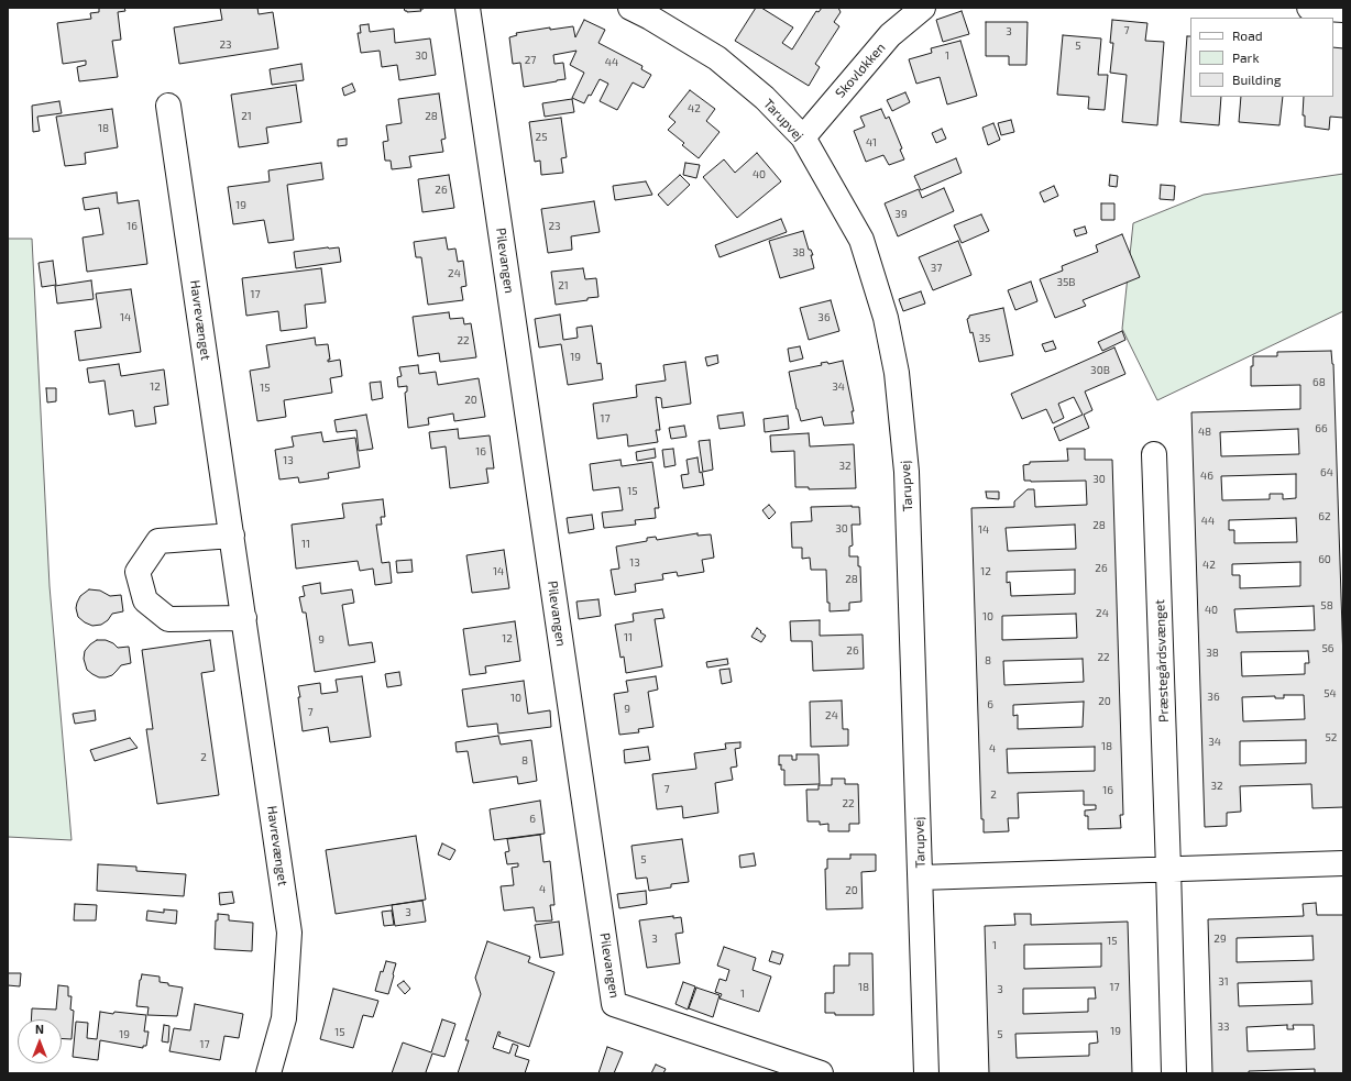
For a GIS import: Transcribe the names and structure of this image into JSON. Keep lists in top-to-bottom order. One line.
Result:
{"streets":{"street":["Skovløkken","Tarupvej","Pilevangen","Havrevænget","Præstegårdsvænget"]},"crossings":[["Skovløkken","Tarupvej"]],"house_numbers":["7","3","23","5","30","1","27","44","42","21","28","18","25","41","40","26","19","39","16","23","38","37","24","35B","21","17","14","36","35","22","19","30B","68","12","34","15","20","17","66","48","16","13","32","64","46","30","15","62","44","28","30","14","11","60","13","42","26","14","12","28","58","40","24","10","11","12","9","56","26","38","22","8","54","36","10","20","6","9","7","24","52","34","18","4","2","8","32","7","16","2","22","6","5","4","20","3","3","29","15","1","31","18","17","3","1","33","19","15","19","5","17"],"legend":["Road","Park","Building"],"north":"top"}
